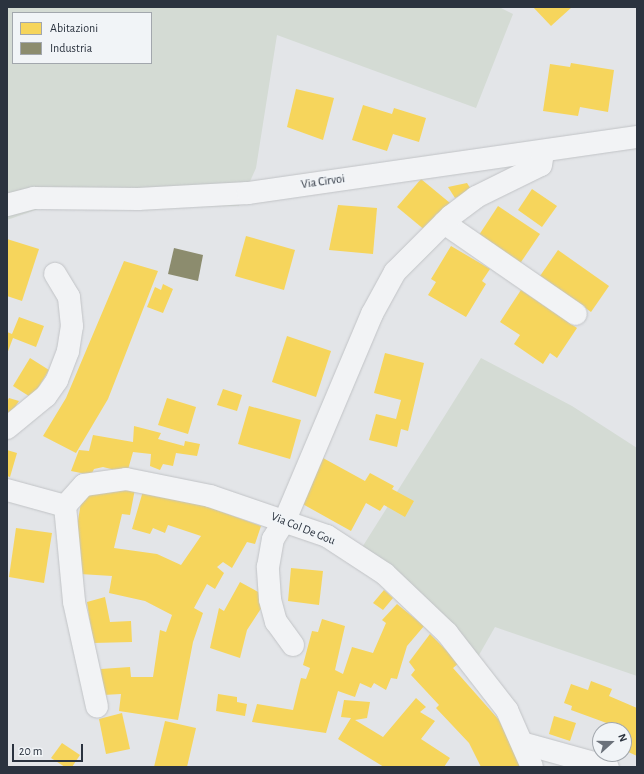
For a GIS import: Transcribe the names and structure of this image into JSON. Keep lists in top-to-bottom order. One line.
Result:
{"streets":{"street":["Via Cirvoi","Via Col De Gou"]},"legend":["Abitazioni","Industria"],"scale_bar":"20 m","north":"right"}
